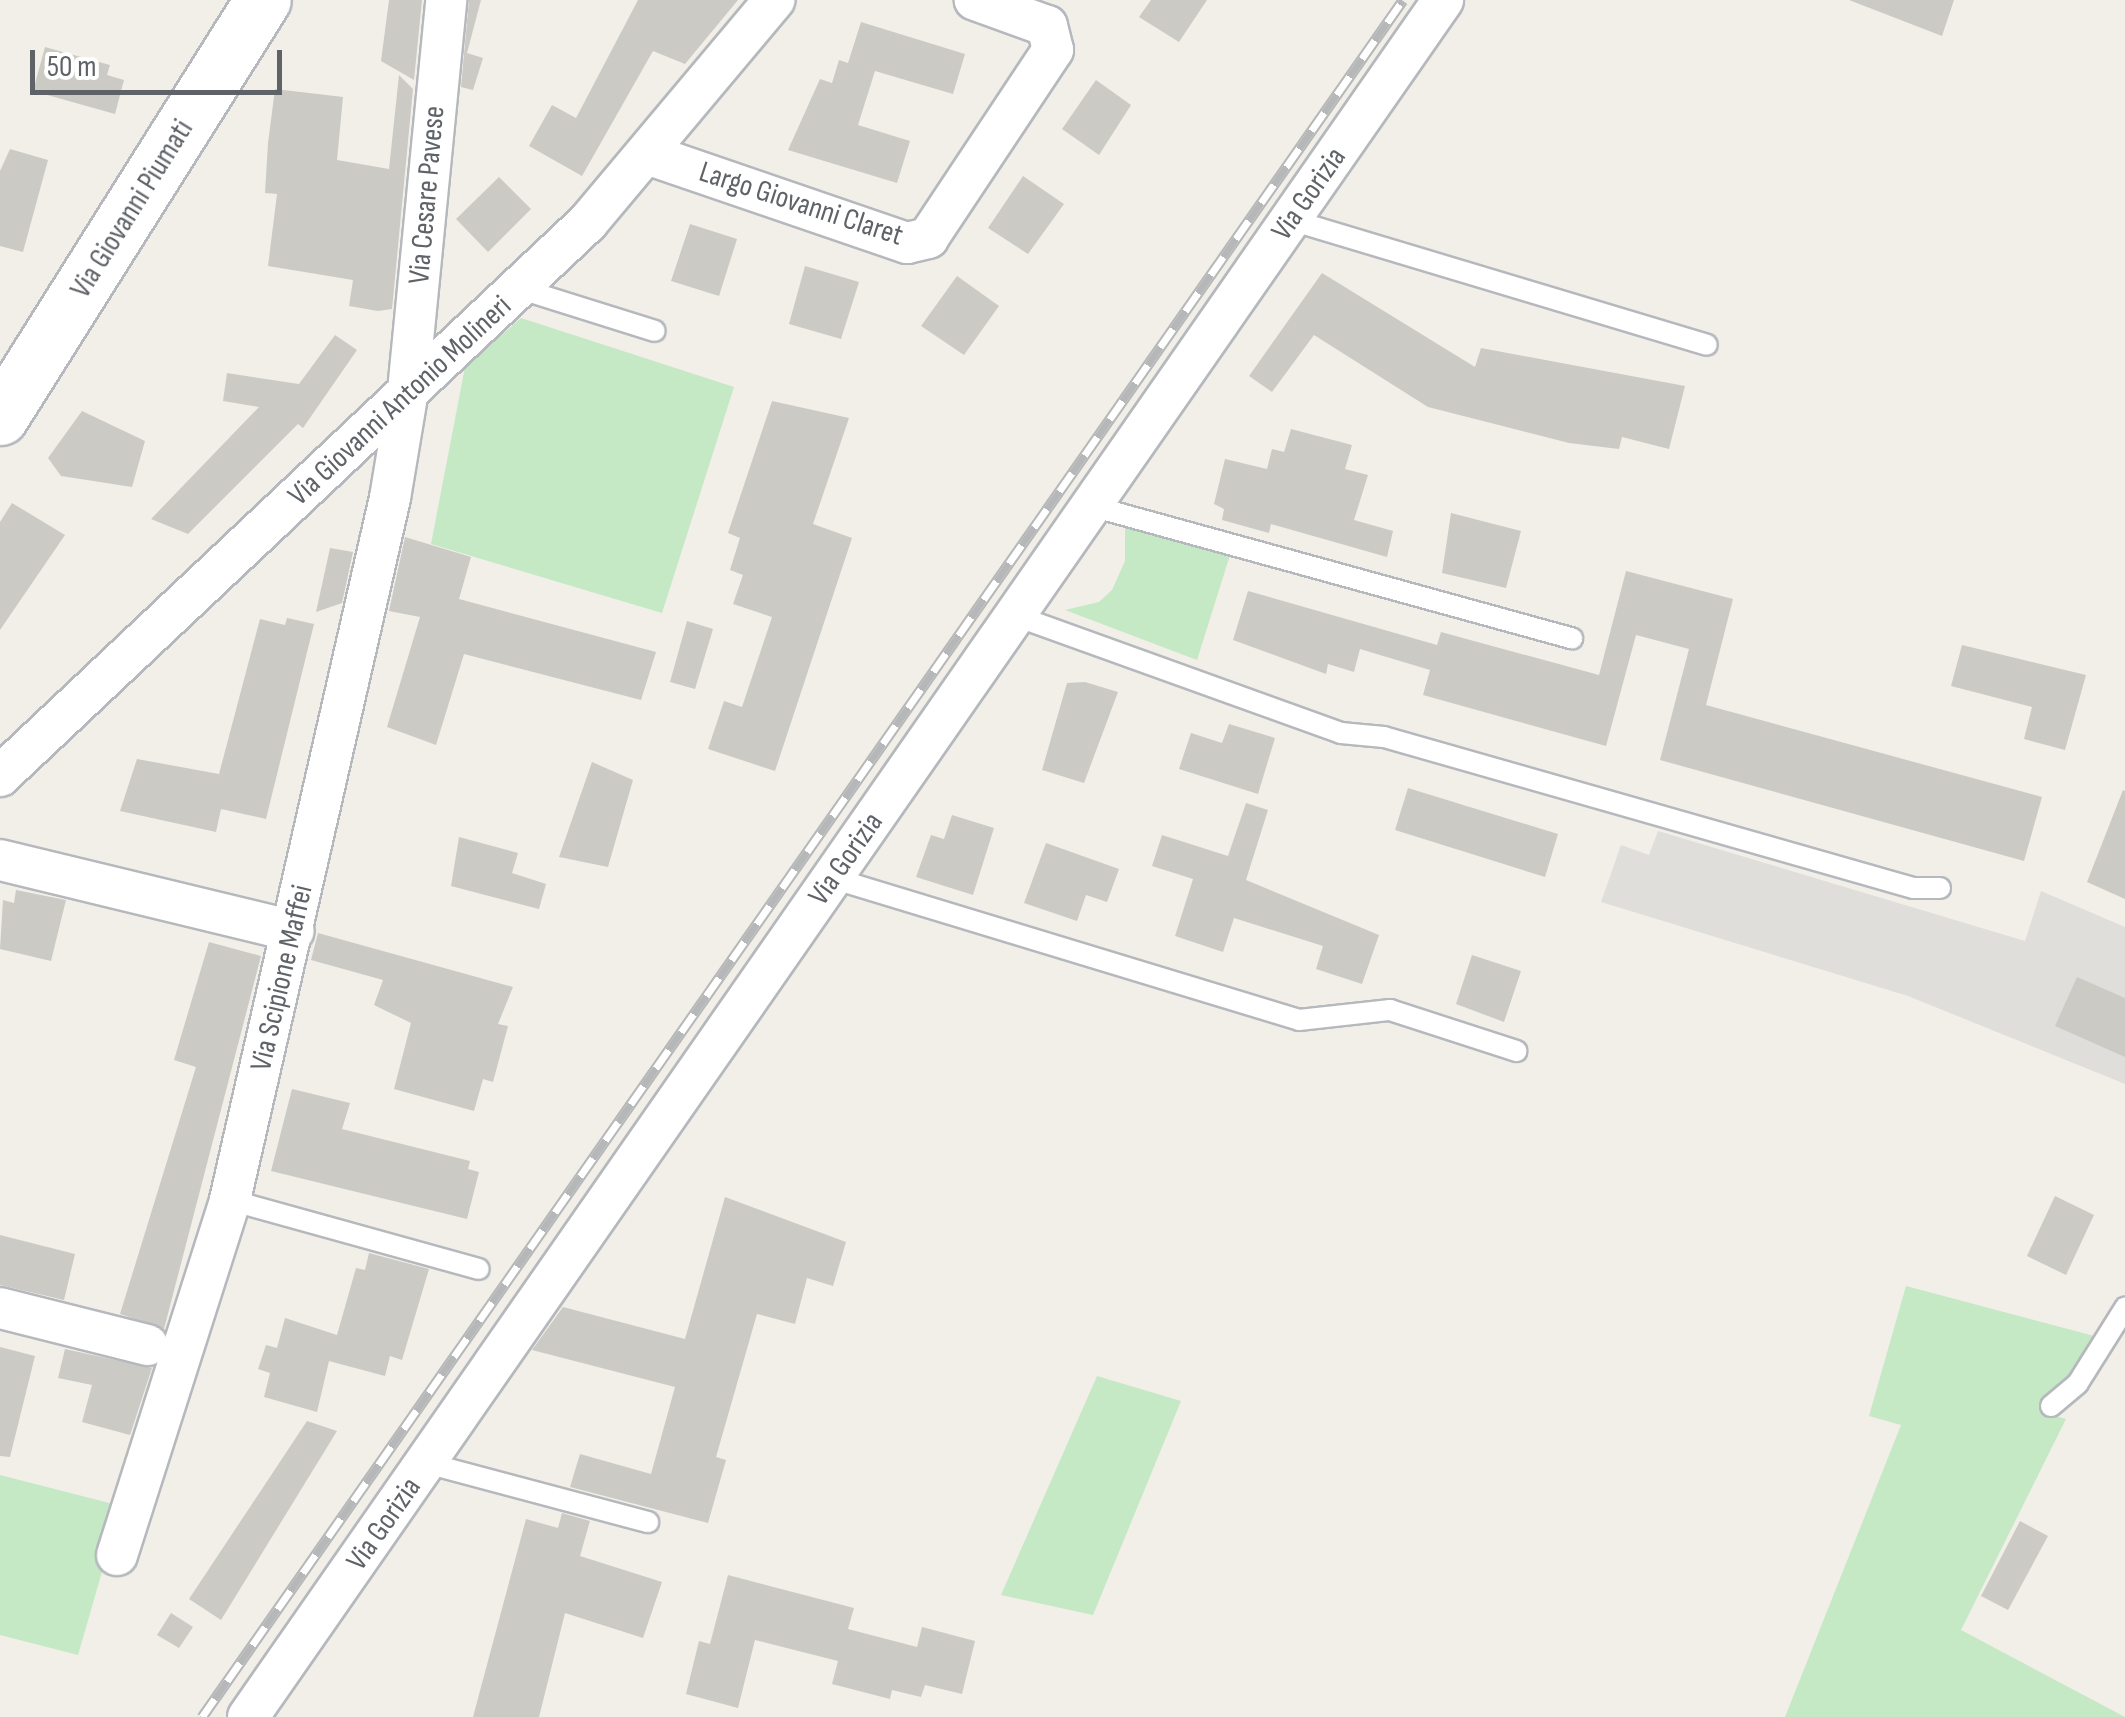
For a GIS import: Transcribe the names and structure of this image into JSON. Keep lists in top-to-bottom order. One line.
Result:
{"streets":{"street":["Via Gorizia","Via Cesare Pavese","Largo Giovanni Claret","Via Giovanni Piumati","Via Giovanni Antonio Molineri","Via Scipione Maffei"]},"crossings":[["Via Cesare Pavese","Via Giovanni Antonio Molineri"],["Via Cesare Pavese","Via Scipione Maffei"],["Largo Giovanni Claret","Via Giovanni Antonio Molineri"],["Via Giovanni Antonio Molineri","Via Scipione Maffei"]],"scale_bar":"50 m"}
